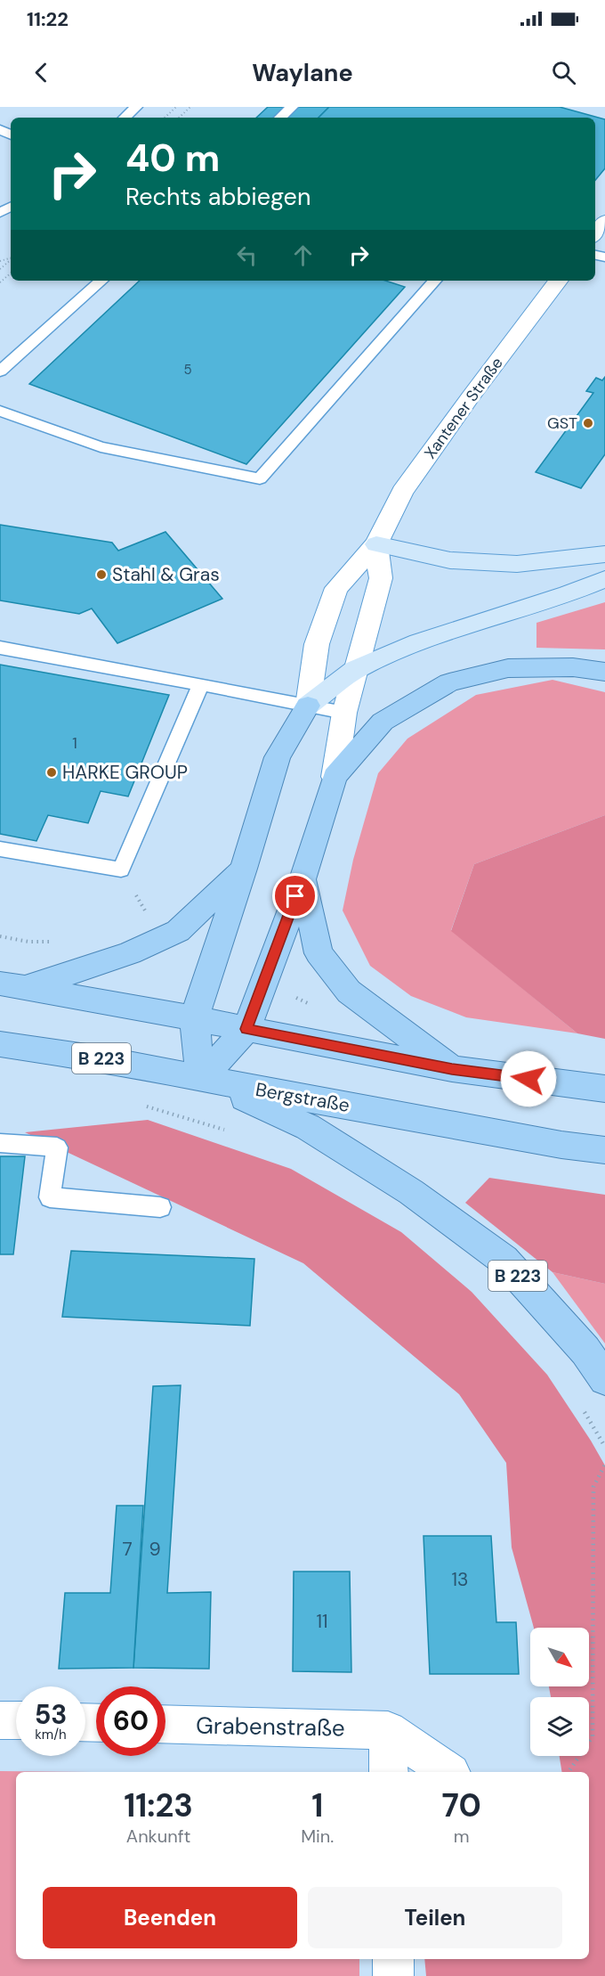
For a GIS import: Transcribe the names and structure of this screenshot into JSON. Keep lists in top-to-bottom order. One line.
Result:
{"streets":{"main road":["B 223","Bergstraße"],"street":["Xantener Straße","Grabenstraße"]},"crossings":[["B 223","Bergstraße"]],"places":["GST","Stahl & Gras","HARKE GROUP"],"house_numbers":["5","1","7","9","13","11"],"north":"bottom right","page":{"status":"11:22","header":"Waylane","turn":["40 m","Rechts abbiegen"],"speed":"53 km/h","limit":"60","eta":["11:23","Ankunft","1","Min.","70","m"],"buttons":["Beenden","Teilen"]}}
